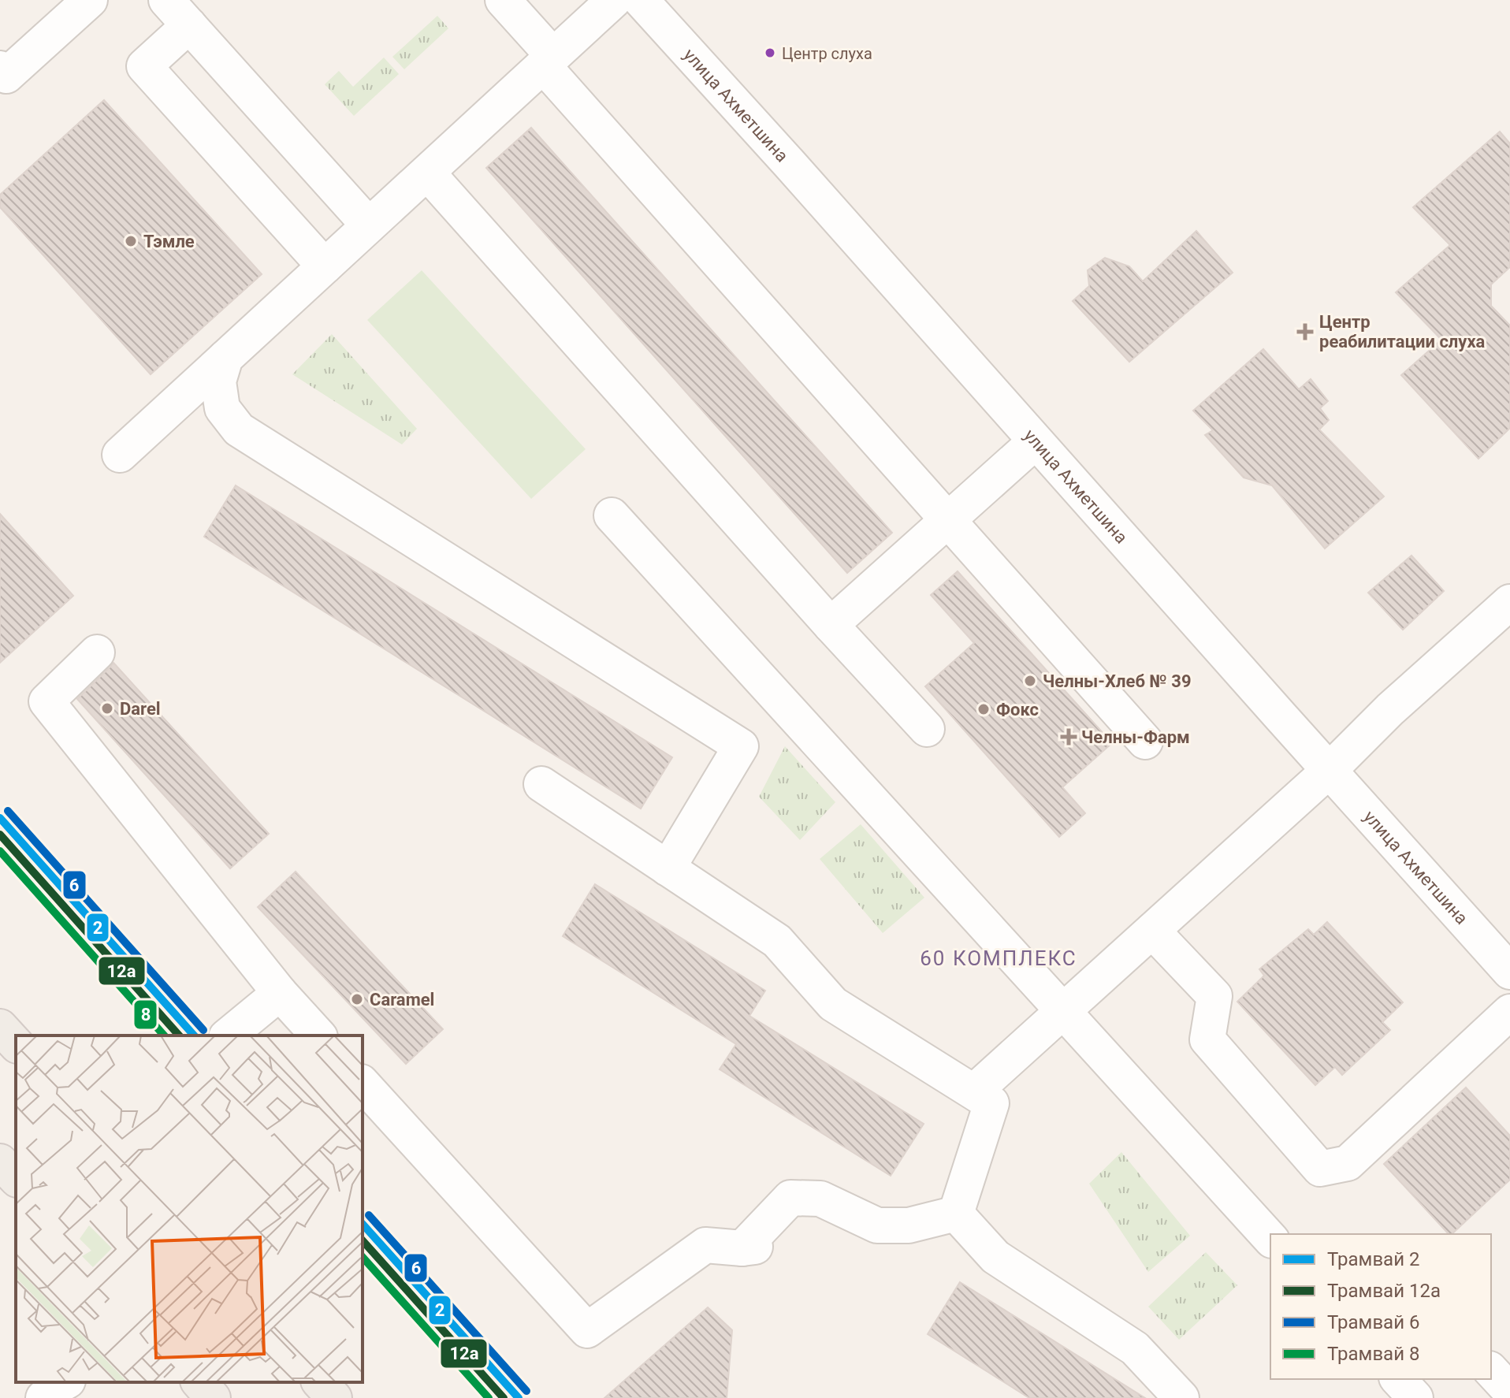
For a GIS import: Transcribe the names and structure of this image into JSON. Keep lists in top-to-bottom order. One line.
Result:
{"streets":{"street":["улица Ахметшина"]},"districts":["60 КОМПЛЕКС"],"places":{"other":["Центр слуха","Тэмле","Челны-Хлеб № 39","Darel","Фокс","Caramel"],"health":["Центр реабилитации слуха","Челны-Фарм"]},"lines":["tram line 6","tram line 2","tram line 12а","tram line 8"],"legend":["Трамвай 2","Трамвай 12а","Трамвай 6","Трамвай 8"]}
